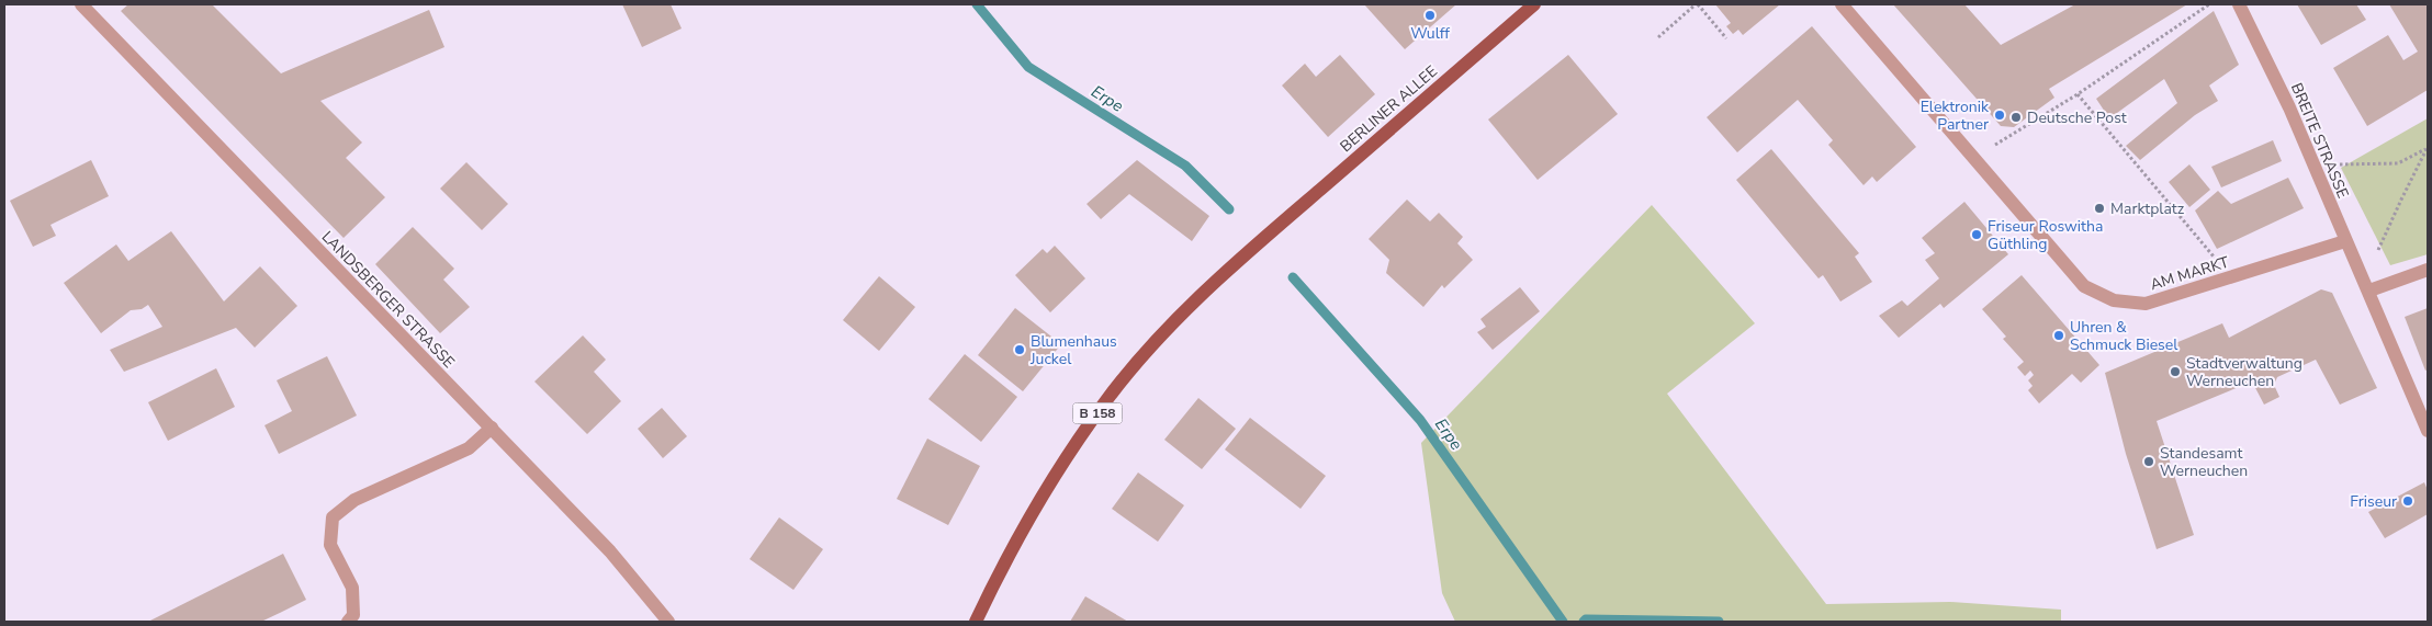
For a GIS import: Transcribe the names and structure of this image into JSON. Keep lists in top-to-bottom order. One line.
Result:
{"streets":{"main road":["BERLINER ALLEE","B 158"],"street":["BREITE STRASSE","AM MARKT","LANDSBERGER STRASSE"]},"crossings":[["BREITE STRASSE","AM MARKT"]],"water":["Erpe"],"places":["Wulff","Elektronik Partner","Deutsche Post","Marktplatz","Friseur Roswitha Güthling","Uhren & Schmuck Biesel","Blumenhaus Juckel","Stadtverwaltung Werneuchen","Standesamt Werneuchen","Friseur"]}
